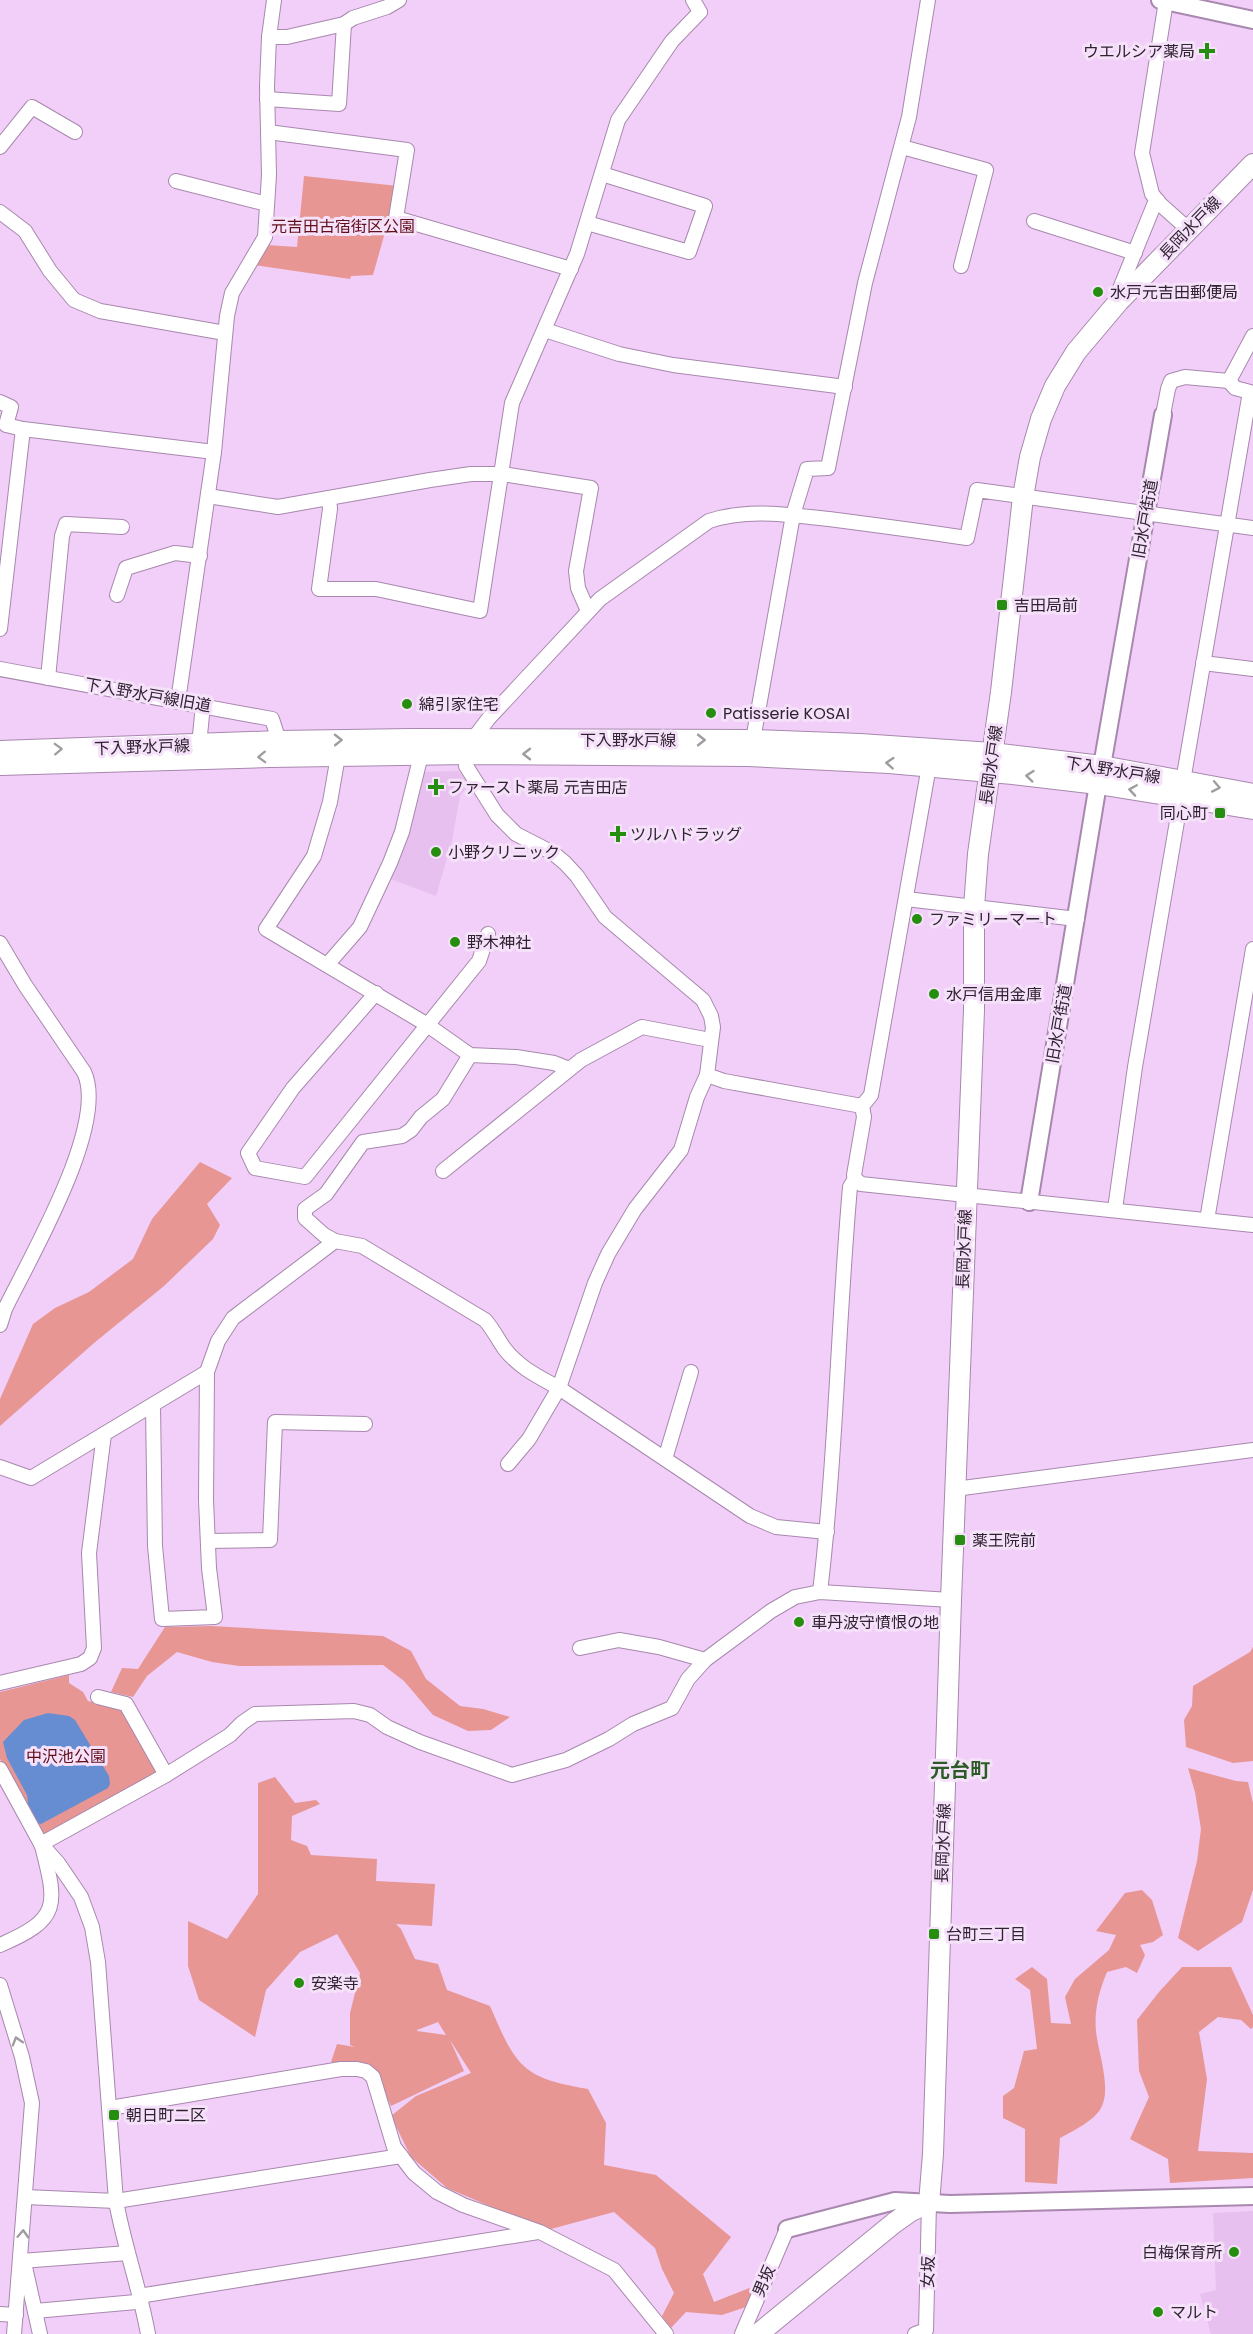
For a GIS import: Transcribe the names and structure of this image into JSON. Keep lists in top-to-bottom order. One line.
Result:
{"streets":{"main road":["長岡水戸線","下入野水戸線"],"street":["旧水戸街道","下入野水戸線旧道","女坂","男坂"]},"crossings":[["長岡水戸線","下入野水戸線"],["長岡水戸線","女坂"],["旧水戸街道","下入野水戸線"],["下入野水戸線旧道","下入野水戸線"]],"districts":["元台町"],"parks":["元吉田古宿街区公園","中沢池公園"],"places":{"health":["ウエルシア薬局","ファースト薬局 元吉田店","ツルハドラッグ"],"other":["水戸元吉田郵便局","綿引家住宅","Patisserie KOSAI","小野クリニック","ファミリーマート","野木神社","水戸信用金庫","車丹波守憤恨の地","安楽寺","白梅保育所","マルト"],"transit":["吉田局前","同心町","薬王院前","台町三丁目","朝日町二区"]}}
